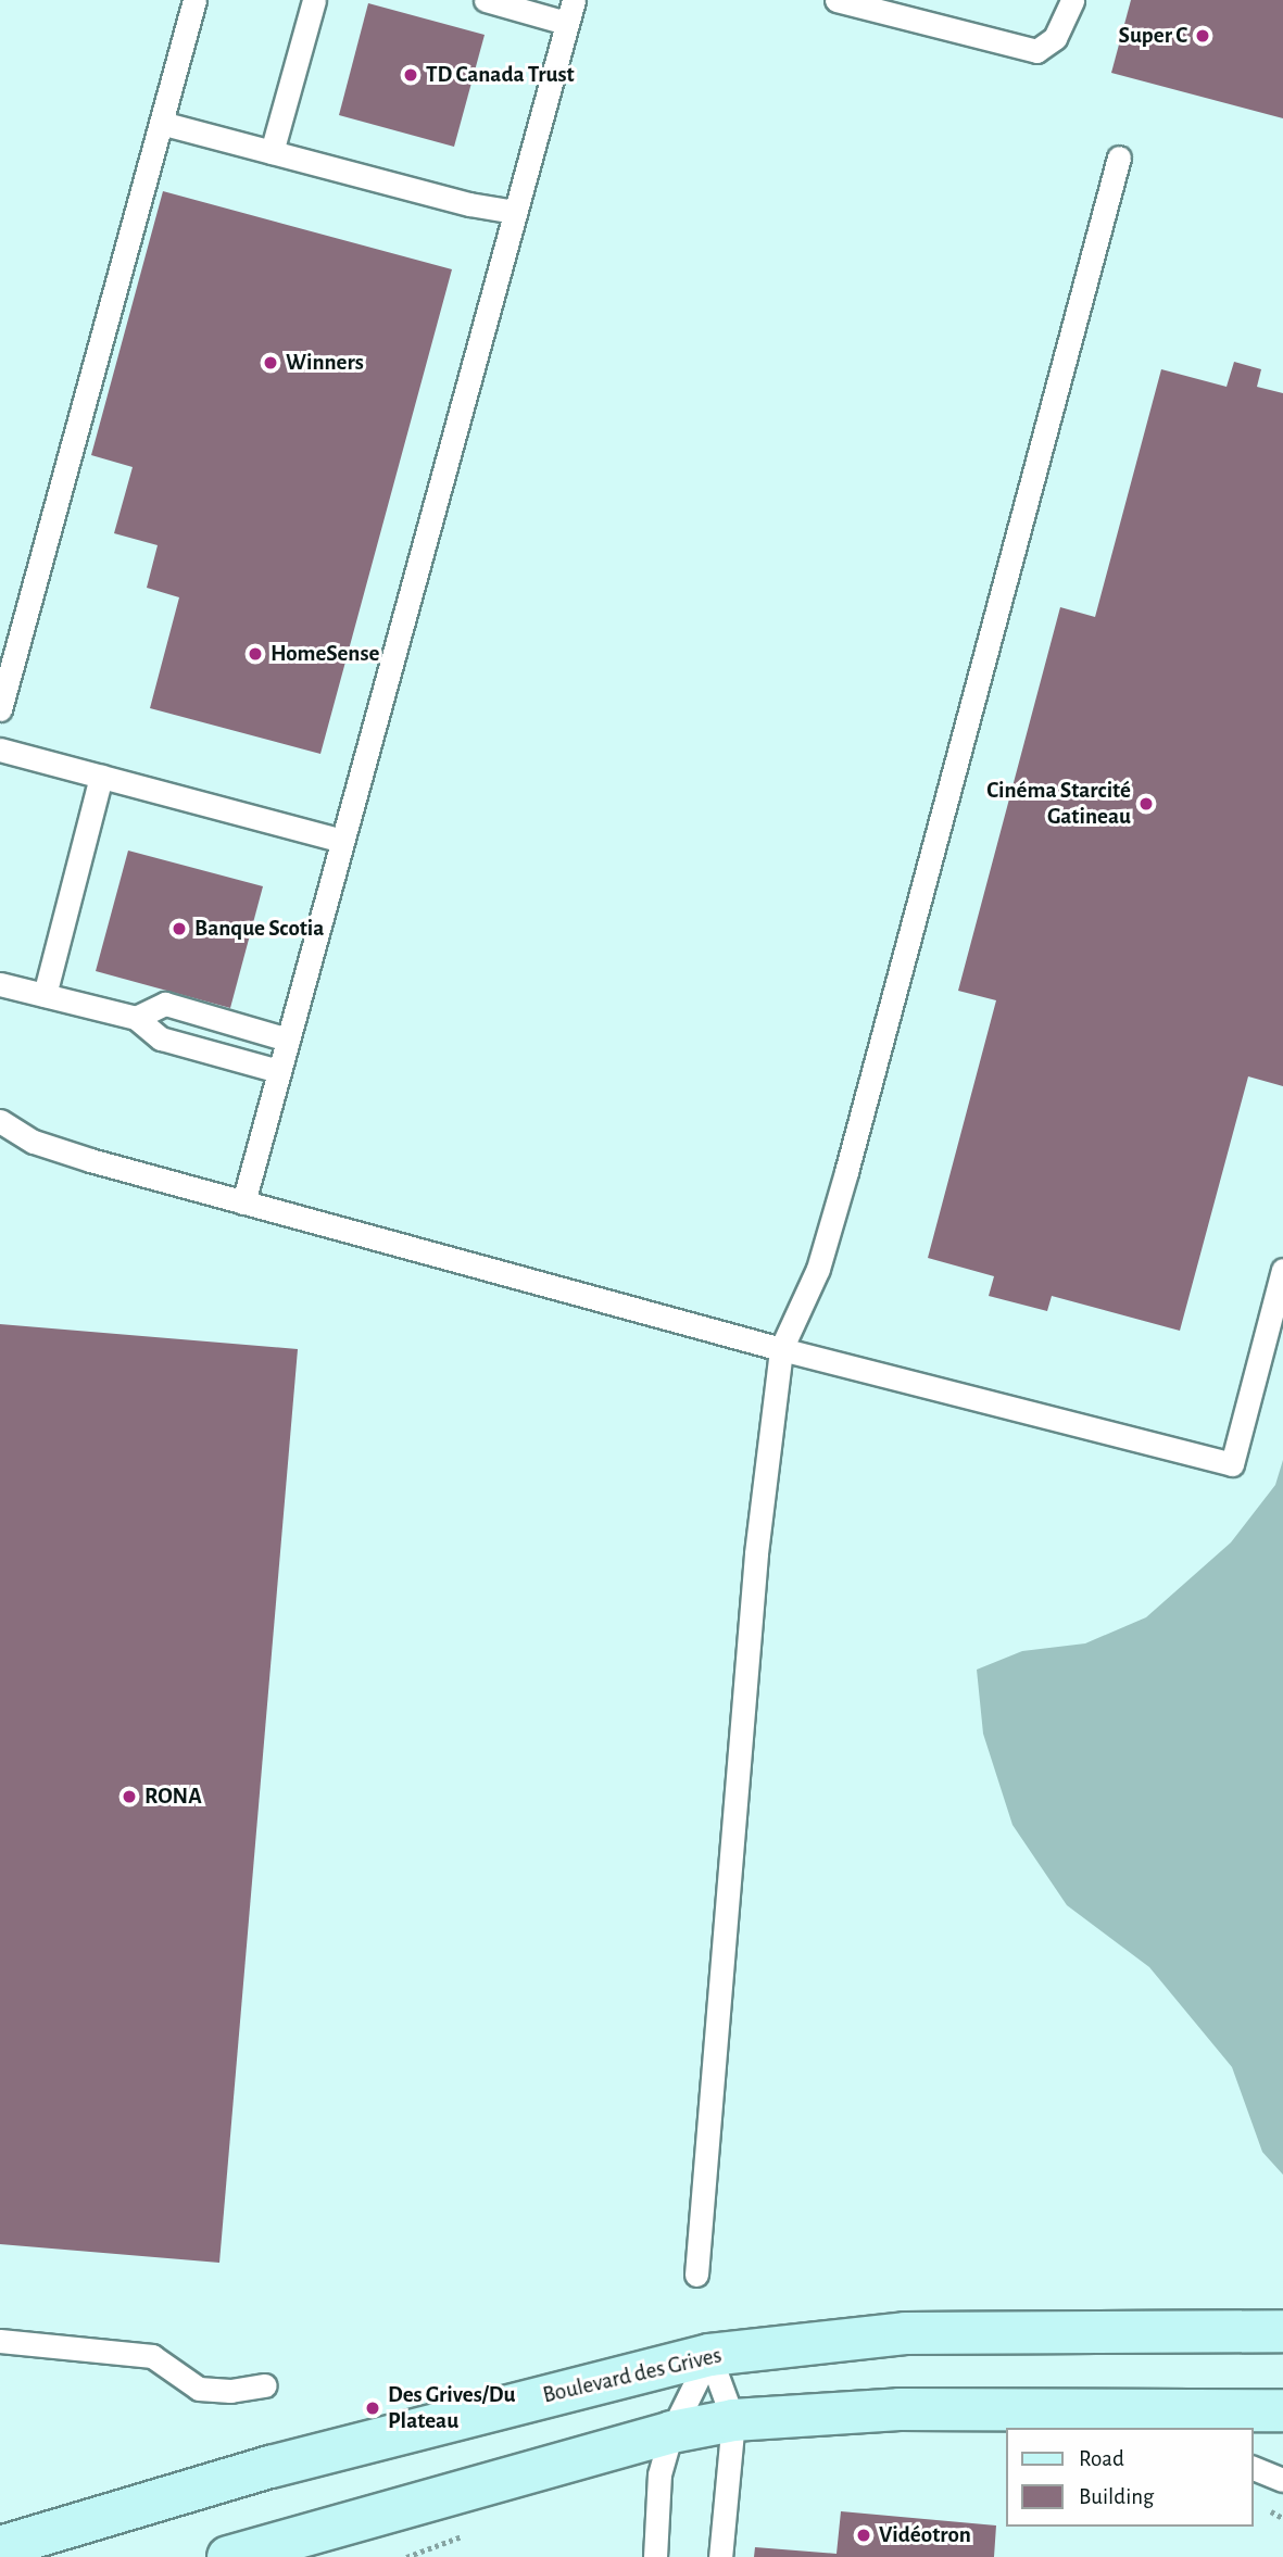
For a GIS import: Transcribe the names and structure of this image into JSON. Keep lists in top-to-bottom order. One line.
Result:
{"streets":{"street":["Boulevard des Grives"]},"places":["Super C","TD Canada Trust","Winners","HomeSense","Cinéma Starcité Gatineau","Banque Scotia","RONA","Des Grives/Du Plateau","Vidéotron"],"legend":["Road","Building"]}
